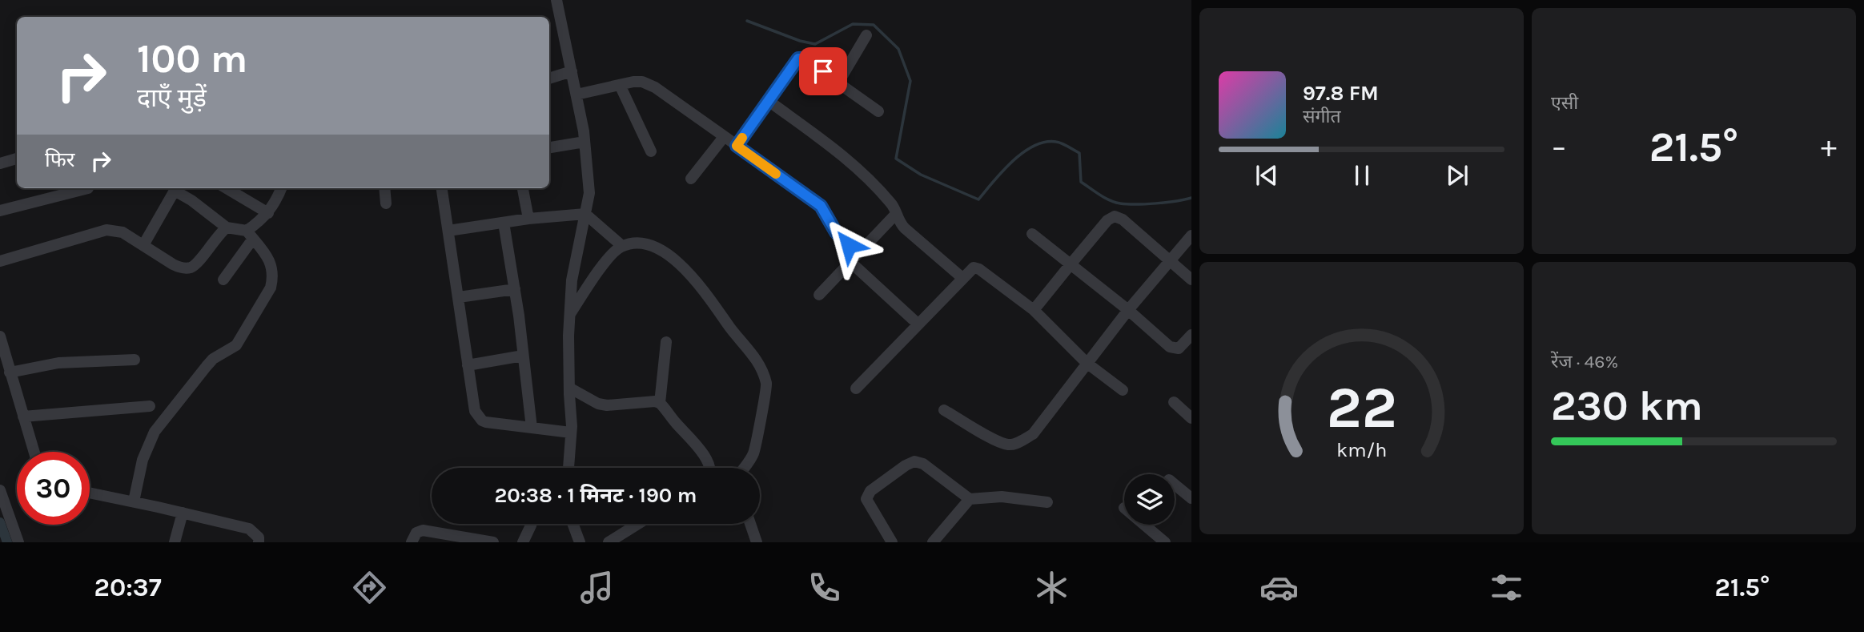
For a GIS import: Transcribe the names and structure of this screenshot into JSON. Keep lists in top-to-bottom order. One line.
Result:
{"page":{"tile":["एसी",["रेंज · 46%","230 km"]],"turn":["100 m","दाएँ मुड़ें"],"song":["97.8 FM","संगीत"],"heat":["−","21.5°","+"],"then":"फिर","limit":"30","trip":"20:38 · 1 मिनट · 190 m","tabs":["20:37","21.5°"],"gauge":["22","km/h"]}}
